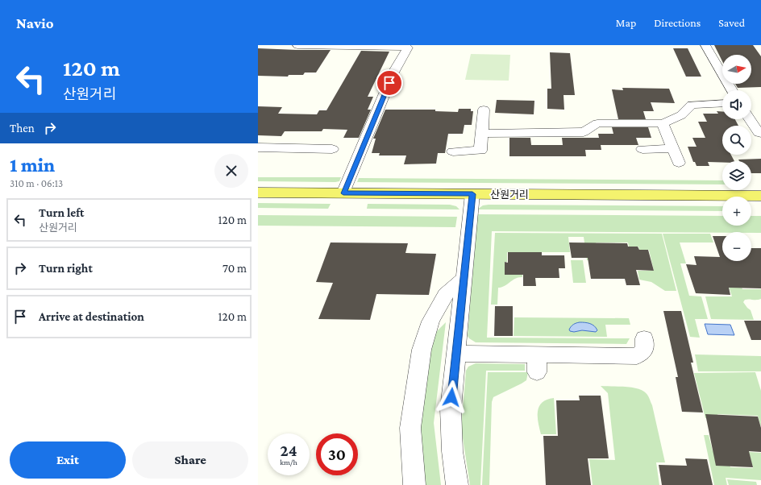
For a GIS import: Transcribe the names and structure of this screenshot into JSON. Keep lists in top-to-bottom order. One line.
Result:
{"streets":{"main road":["산원거리"]},"north":"right","page":{"header":"Navio","nav":["Map","Directions","Saved"],"turn":["120 m","산원거리"],"map_buttons":["+","−"],"then":"Then","heading":["1 min","310 m · 06:13"],"list":[{"name":"Turn left","note":"산원거리","value":"120 m"},{"name":"Turn right","value":"70 m"},{"name":"Arrive at destination","value":"120 m"}],"speed":"24 km/h","limit":"30","buttons":["Exit","Share"]}}
